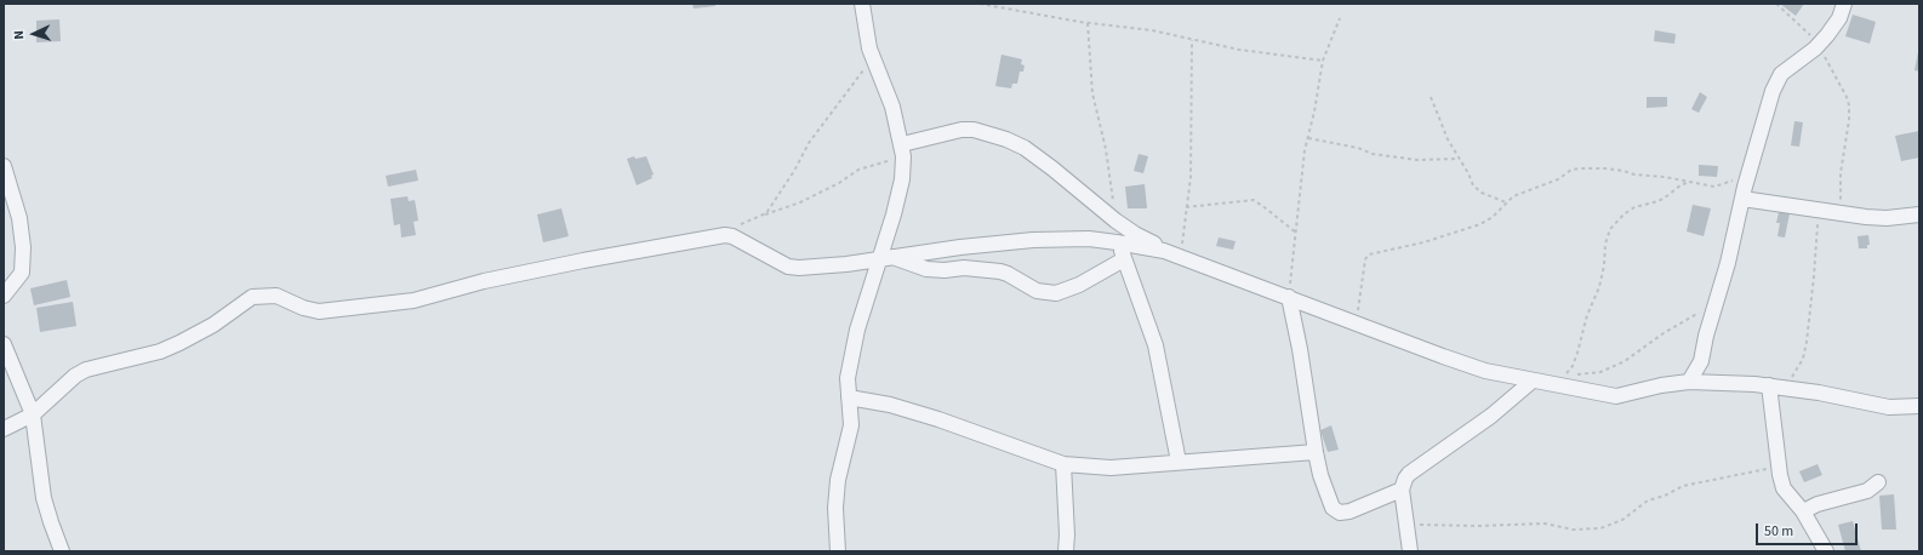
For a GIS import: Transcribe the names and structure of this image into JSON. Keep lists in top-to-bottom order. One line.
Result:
{"scale_bar":"50 m","north":"left"}
